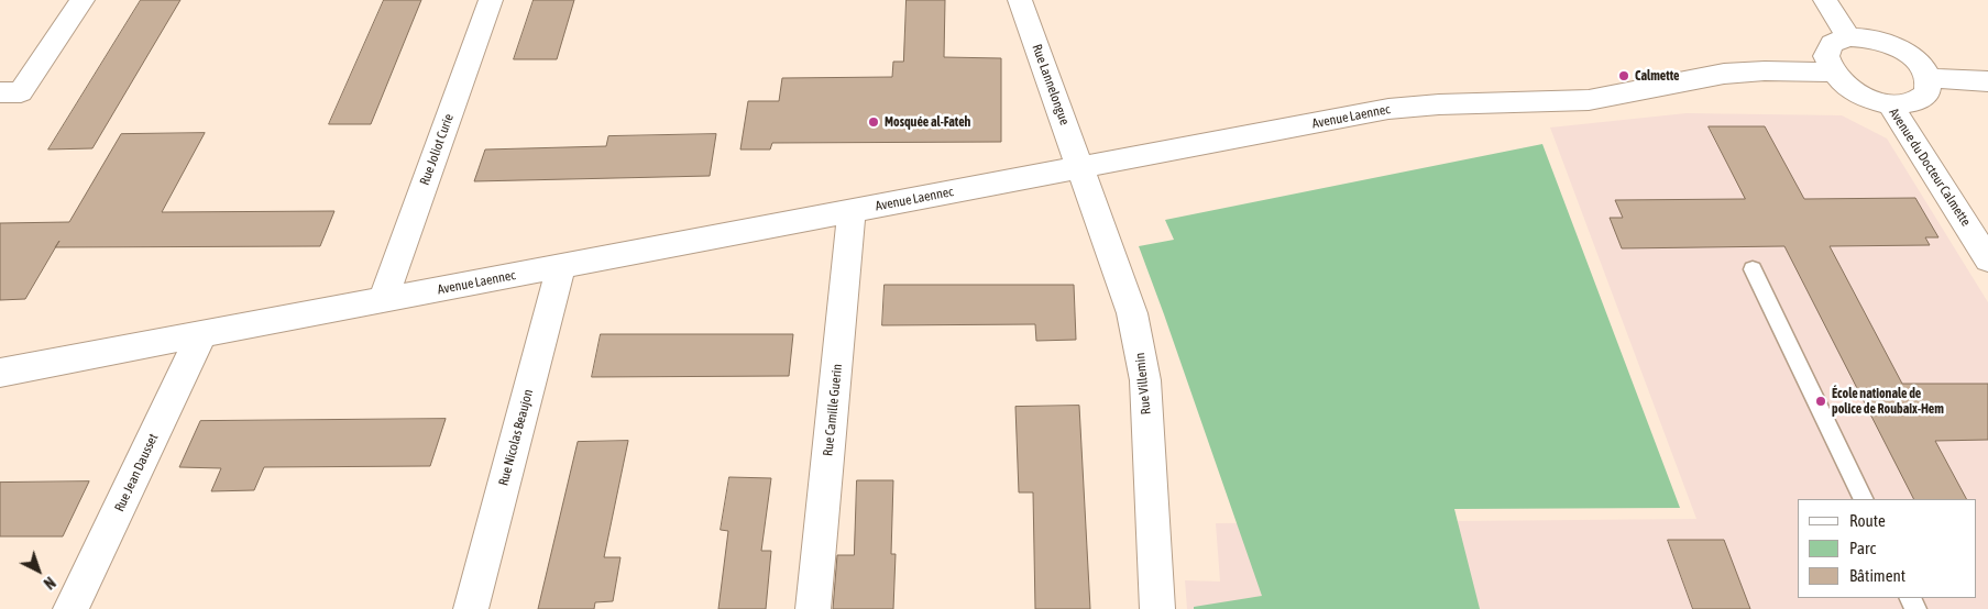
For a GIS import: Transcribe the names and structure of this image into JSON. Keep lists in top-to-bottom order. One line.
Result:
{"streets":{"street":["Rue Lannelongue","Avenue Laennec","Rue Joliot Curie","Avenue du Docteur Calmette","Rue Villemin","Rue Camille Guerin","Rue Nicolas Beaujon","Rue Jean Dausset"]},"crossings":[["Rue Lannelongue","Avenue Laennec"],["Rue Lannelongue","Rue Villemin"],["Avenue Laennec","Rue Joliot Curie"],["Avenue Laennec","Rue Villemin"],["Avenue Laennec","Rue Camille Guerin"],["Avenue Laennec","Rue Nicolas Beaujon"],["Avenue Laennec","Rue Jean Dausset"]],"places":["Calmette","Mosquée al-Fateh","École nationale de police de Roubaix-Hem"],"legend":["Route","Parc","Bâtiment"],"north":"bottom right"}
